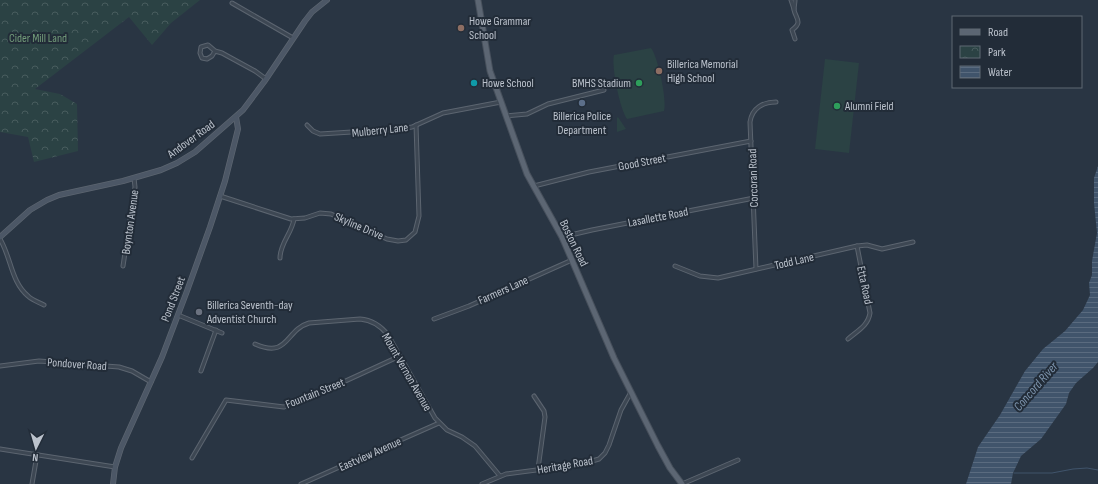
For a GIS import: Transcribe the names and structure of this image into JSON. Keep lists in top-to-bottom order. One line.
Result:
{"streets":{"main road":["Andover Road","Boston Road","Pond Street"],"street":["Mulberry Lane","Good Street","Corcoran Road","Lasallette Road","Boynton Avenue","Skyline Drive","Todd Lane","Etta Road","Farmers Lane","Pondover Road","Mount Vernon Avenue","Fountain Street","Eastview Avenue","Heritage Road"]},"crossings":[["Mulberry Lane","Skyline Drive"],["Mulberry Lane","Boston Road"],["Andover Road","Boynton Avenue"],["Andover Road","Pond Street"],["Good Street","Corcoran Road"],["Good Street","Boston Road"],["Corcoran Road","Lasallette Road"],["Corcoran Road","Todd Lane"],["Lasallette Road","Boston Road"],["Skyline Drive","Pond Street"],["Boston Road","Farmers Lane"],["Boston Road","Heritage Road"],["Todd Lane","Etta Road"],["Pond Street","Pondover Road"],["Mount Vernon Avenue","Fountain Street"],["Mount Vernon Avenue","Eastview Avenue"],["Mount Vernon Avenue","Heritage Road"]],"water":["Concord River"],"parks":["Cider Mill Land"],"places":["Howe Grammar School","Billerica Memorial High School","Howe School","BMHS Stadium","Billerica Police Department","Alumni Field","Billerica Seventh-day Adventist Church"],"legend":["Road","Park","Water"],"north":"bottom"}
